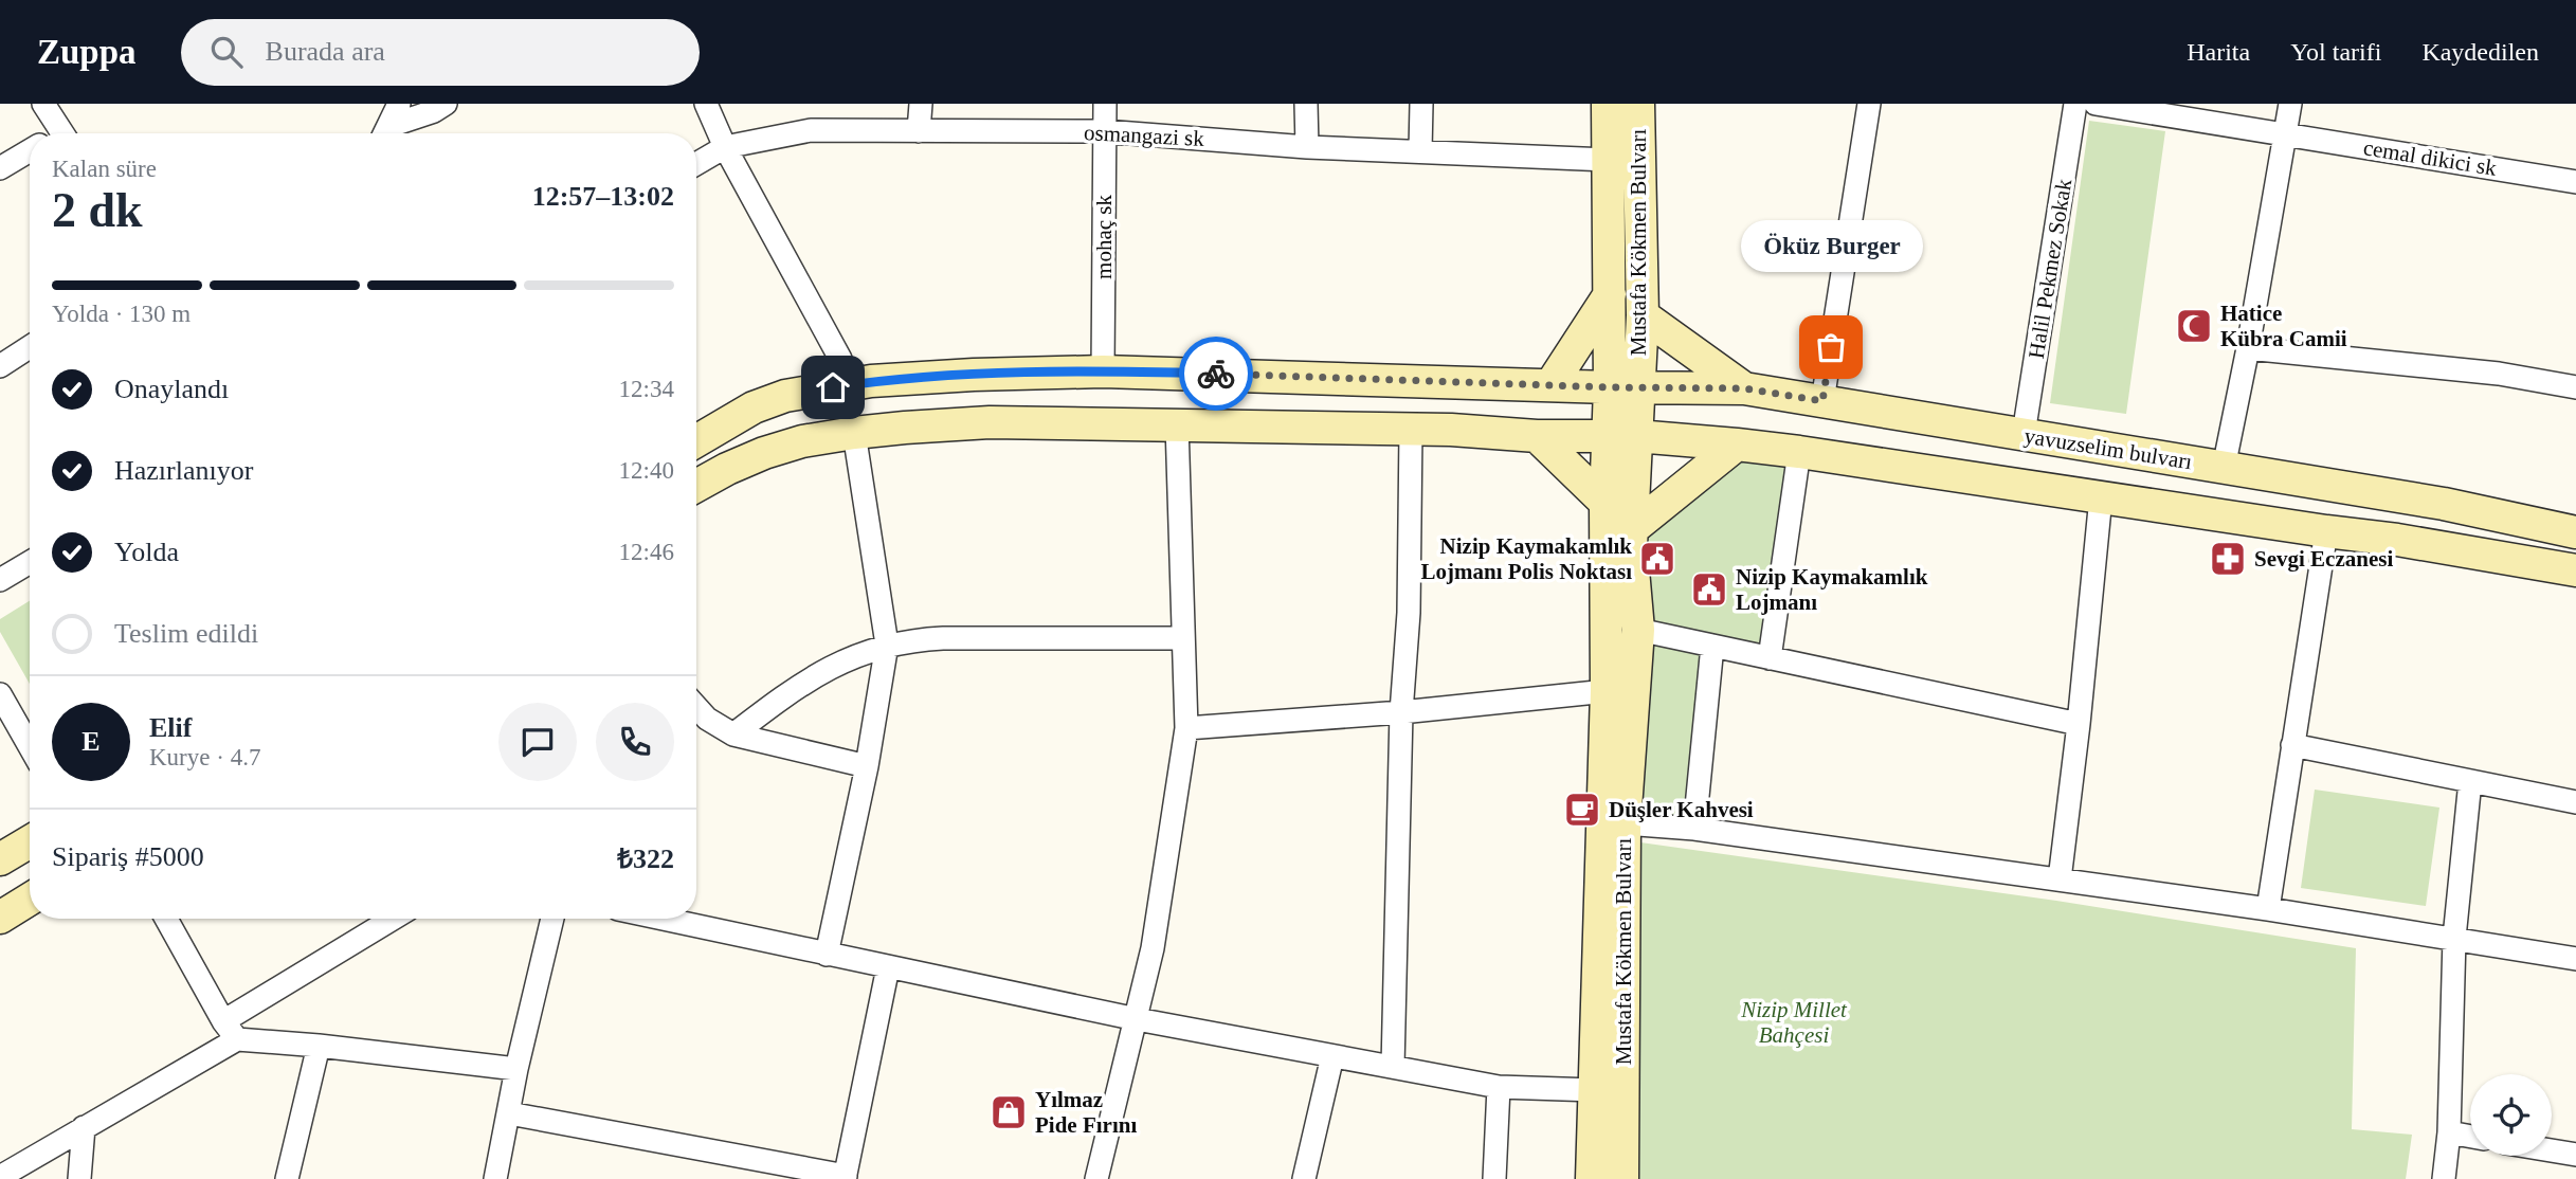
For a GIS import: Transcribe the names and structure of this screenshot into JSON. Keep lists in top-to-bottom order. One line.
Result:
{"streets":{"main road":["Mustafa Kökmen Bulvarı","yavuzselim bulvarı"],"street":["osmangazi sk","cemal dikici sk","mohaç sk","Halil Pekmez Sokak"]},"crossings":[["osmangazi sk","mohaç sk"],["mohaç sk","yavuzselim bulvarı"],["Mustafa Kökmen Bulvarı","yavuzselim bulvarı"],["Halil Pekmez Sokak","yavuzselim bulvarı"]],"parks":["Nizip Millet Bahçesi"],"places":{"mosque":["Hatice Kübra Camii"],"other":["Öküz Burger"],"public building":["Nizip Kaymakamlık Lojmanı Polis Noktası","Nizip Kaymakamlık Lojmanı"],"pharmacy":["Sevgi Eczanesi"],"cafe":["Düşler Kahvesi"],"shop":["Yılmaz Pide Fırını"]},"page":{"header":"Zuppa","search":"Burada ara","nav":["Harita","Yol tarifi","Kaydedilen"],"heading":["2 dk","Kalan süre","12:57–13:02"],"panel":["Elif","Kurye · 4.7","Sipariş #5000","₺322"],"bubble":"Öküz Burger","bar":"Yolda · 130 m","list":[["Onaylandı","12:34"],["Hazırlanıyor","12:40"],["Yolda","12:46"],"Teslim edildi"],"round":"E"}}
